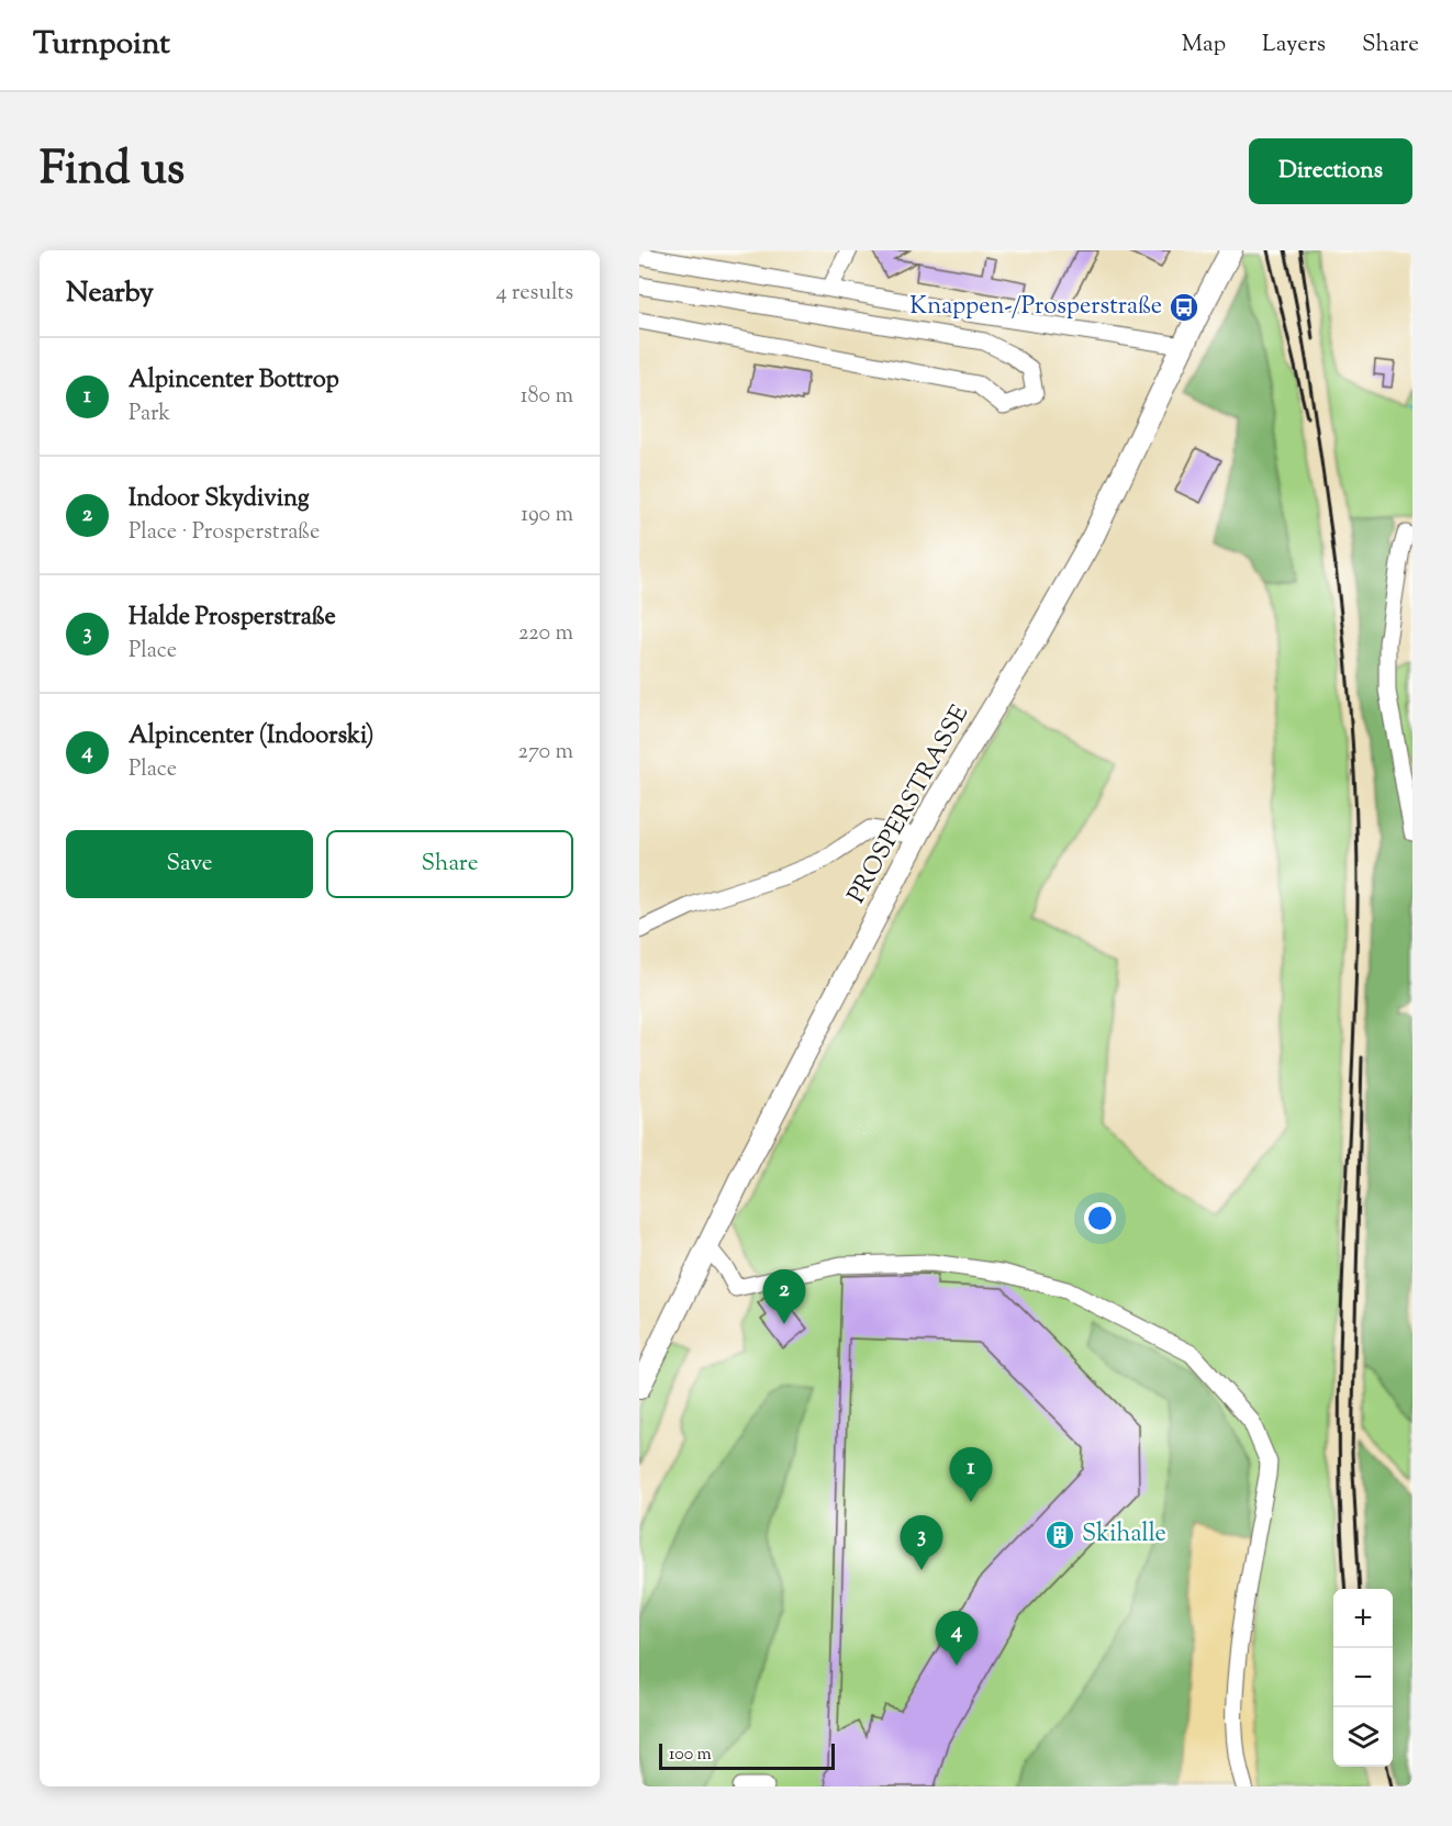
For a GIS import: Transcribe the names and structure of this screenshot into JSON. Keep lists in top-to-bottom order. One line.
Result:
{"streets":{"main road":["PROSPERSTRASSE"]},"places":{"bus stop":["Knappen-/Prosperstraße"],"building":["Skihalle"]},"scale_bar":"100 m","page":{"header":"Turnpoint","nav":["Map","Layers","Share"],"title":"Find us","buttons":["Directions",["Save","Share"]],"heading":["Nearby","4 results"],"list":[{"mark":"1","name":"Alpincenter Bottrop","note":"Park","value":"180 m"},{"mark":"2","name":"Indoor Skydiving","note":"Place · Prosperstraße","value":"190 m"},{"mark":"3","name":"Halde Prosperstraße","note":"Place","value":"220 m"},{"mark":"4","name":"Alpincenter (Indoorski)","note":"Place","value":"270 m"}],"pins":["2","1","3","4"],"map_buttons":["+","−"],"scale":"100 m"}}
